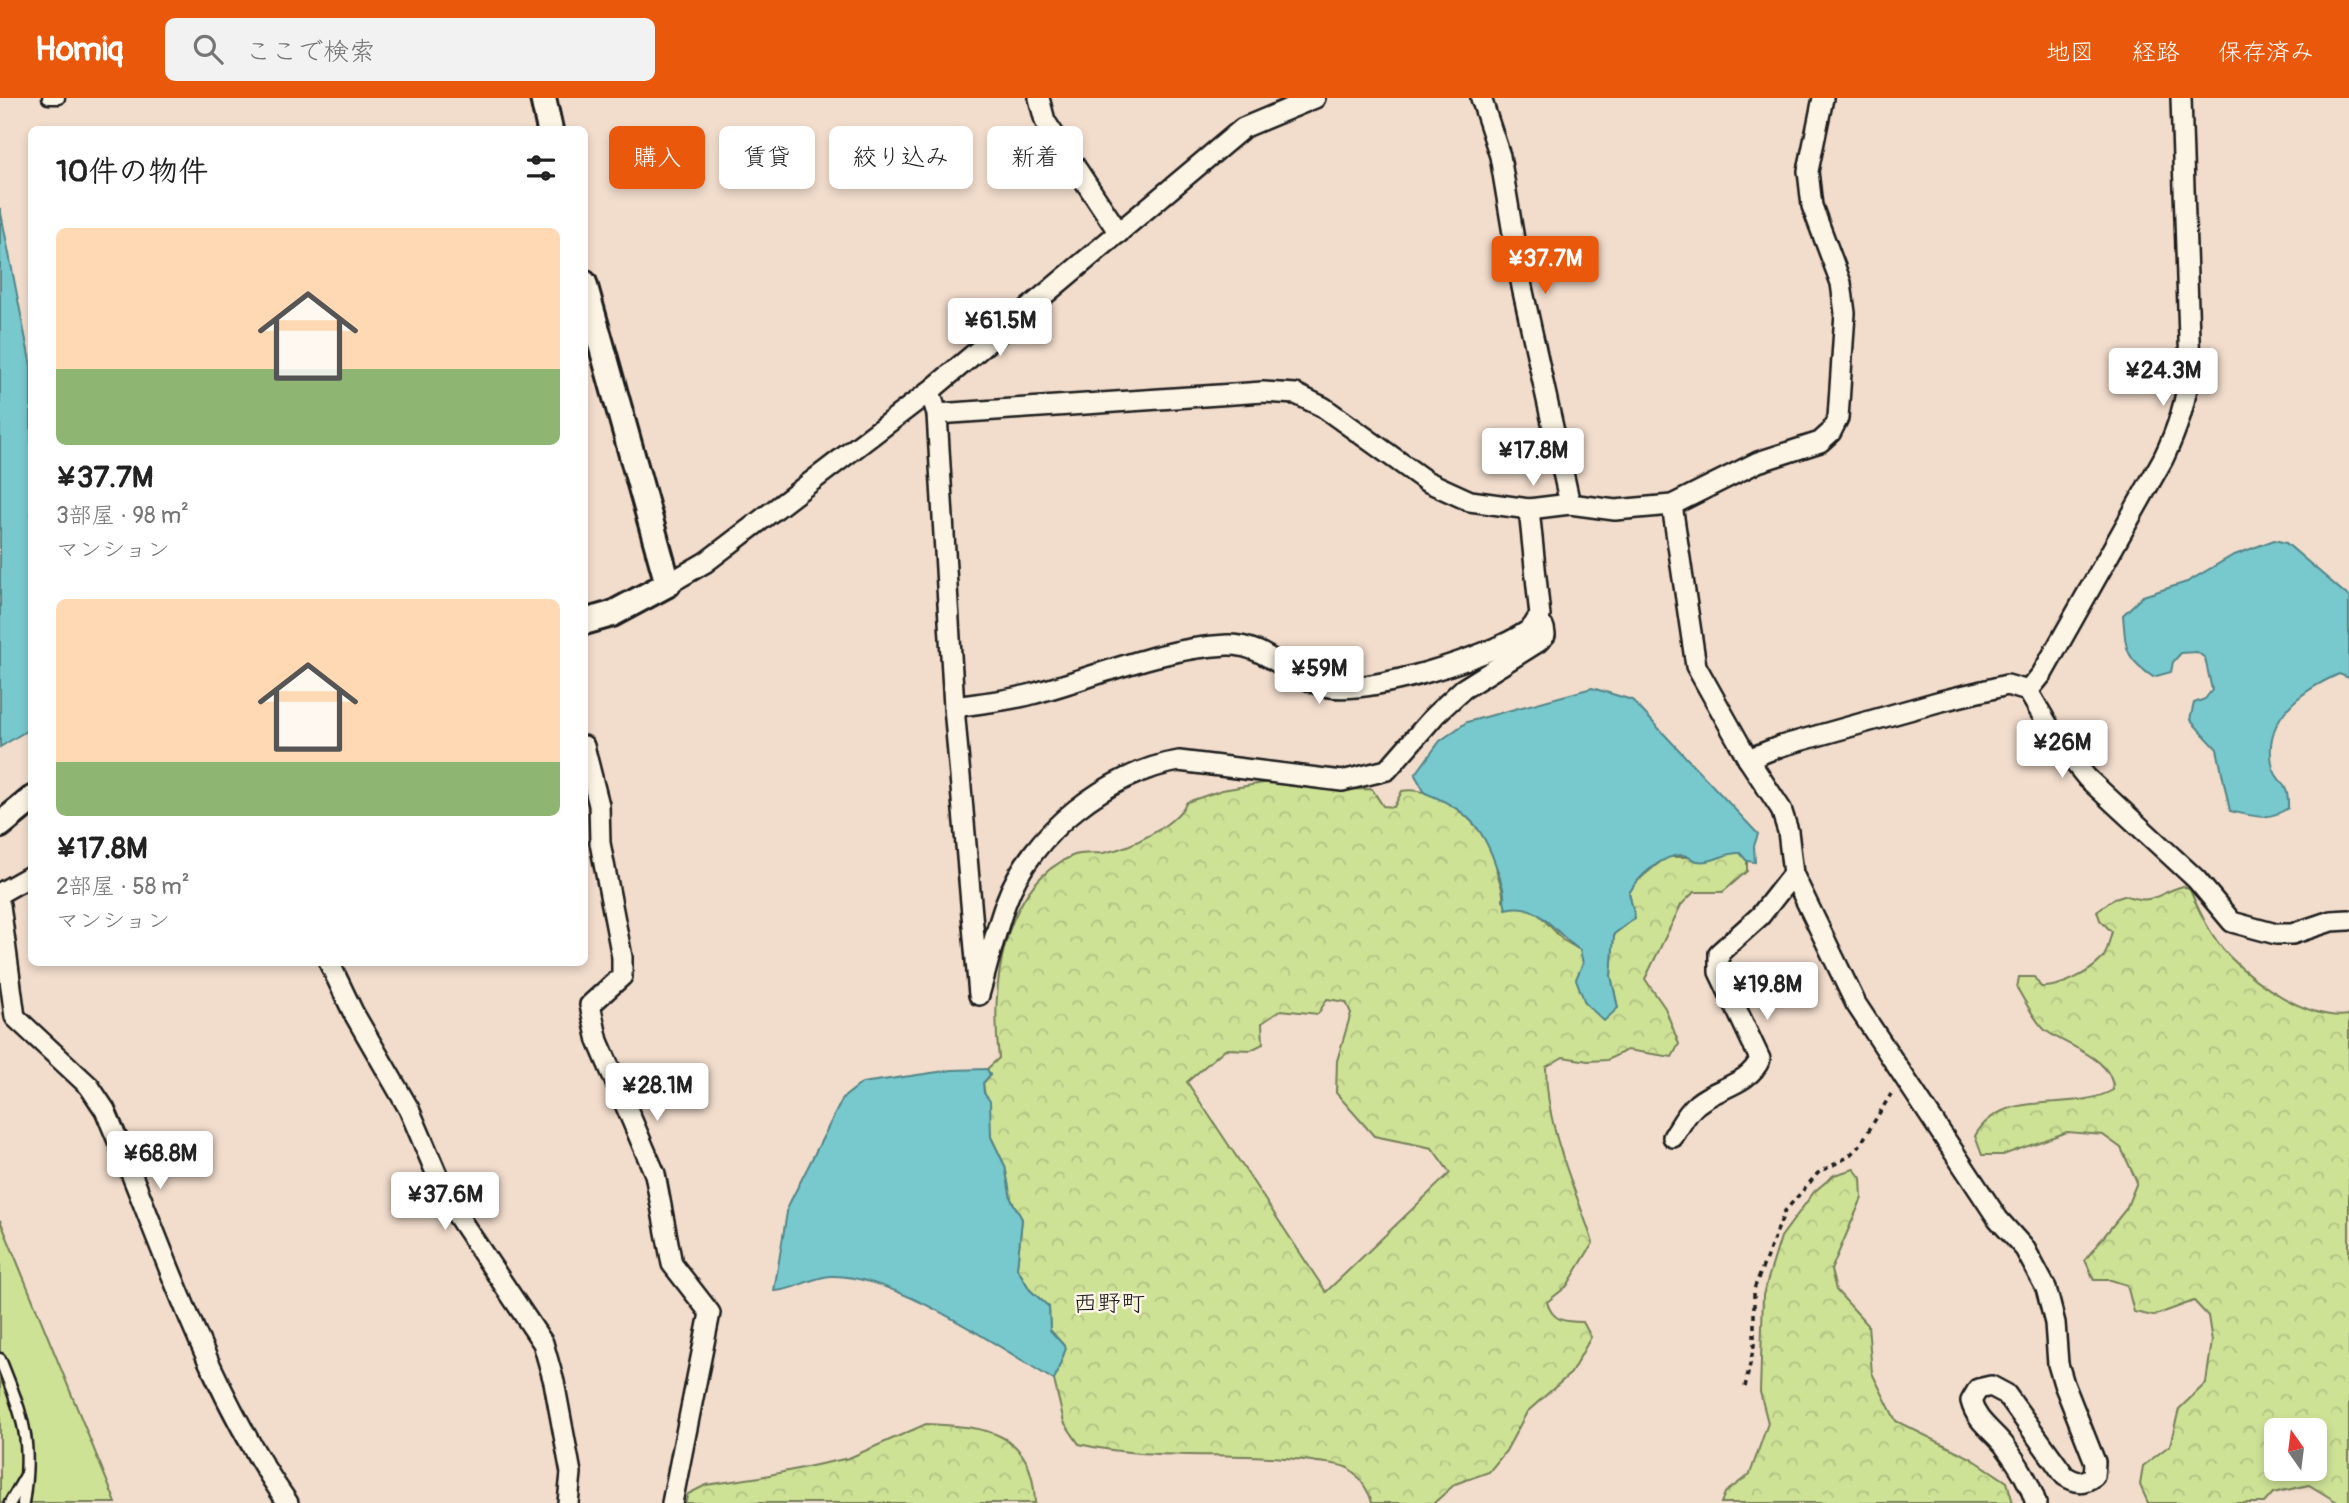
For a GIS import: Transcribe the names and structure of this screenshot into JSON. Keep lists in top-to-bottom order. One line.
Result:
{"districts":["西野町"],"north":"top","page":{"header":"Homiq","search":"ここで検索","nav":["地図","経路","保存済み"],"chip":["購入","賃貸","絞り込み","新着"],"heading":"10件の物件","list":[{"name":"¥37.7M","note":"3部屋 · 98 m² · マンション"},{"name":"¥17.8M","note":"2部屋 · 58 m² · マンション"}],"price":["¥37.7M","¥61.5M","¥24.3M","¥17.8M","¥59M","¥26M","¥19.8M","¥28.1M","¥68.8M","¥37.6M"]}}
